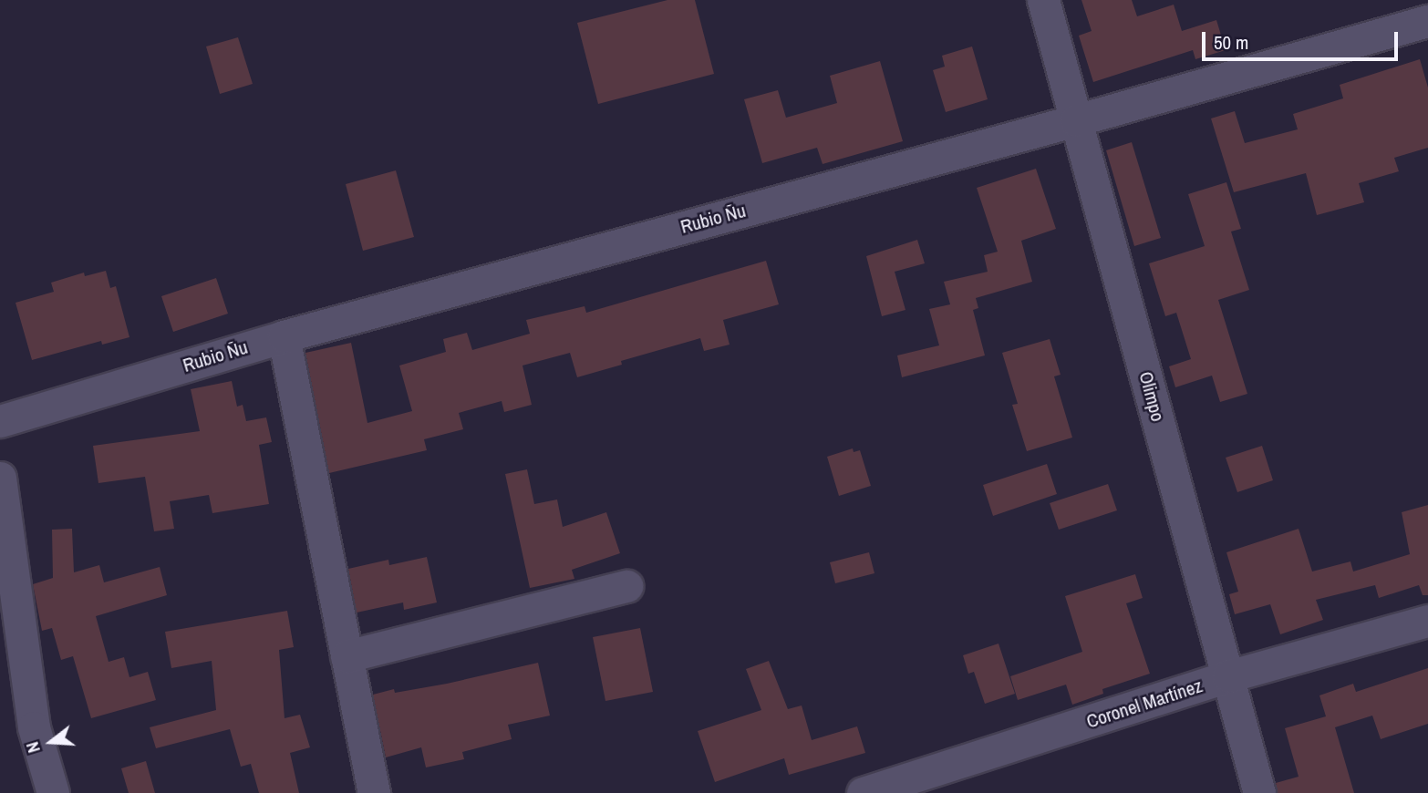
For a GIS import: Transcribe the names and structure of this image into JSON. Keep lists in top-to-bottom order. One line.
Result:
{"streets":{"street":["Rubio Ñu","Olimpo","Coronel Martínez"]},"crossings":[["Rubio Ñu","Olimpo"],["Olimpo","Coronel Martínez"]],"scale_bar":"50 m","north":"left"}
